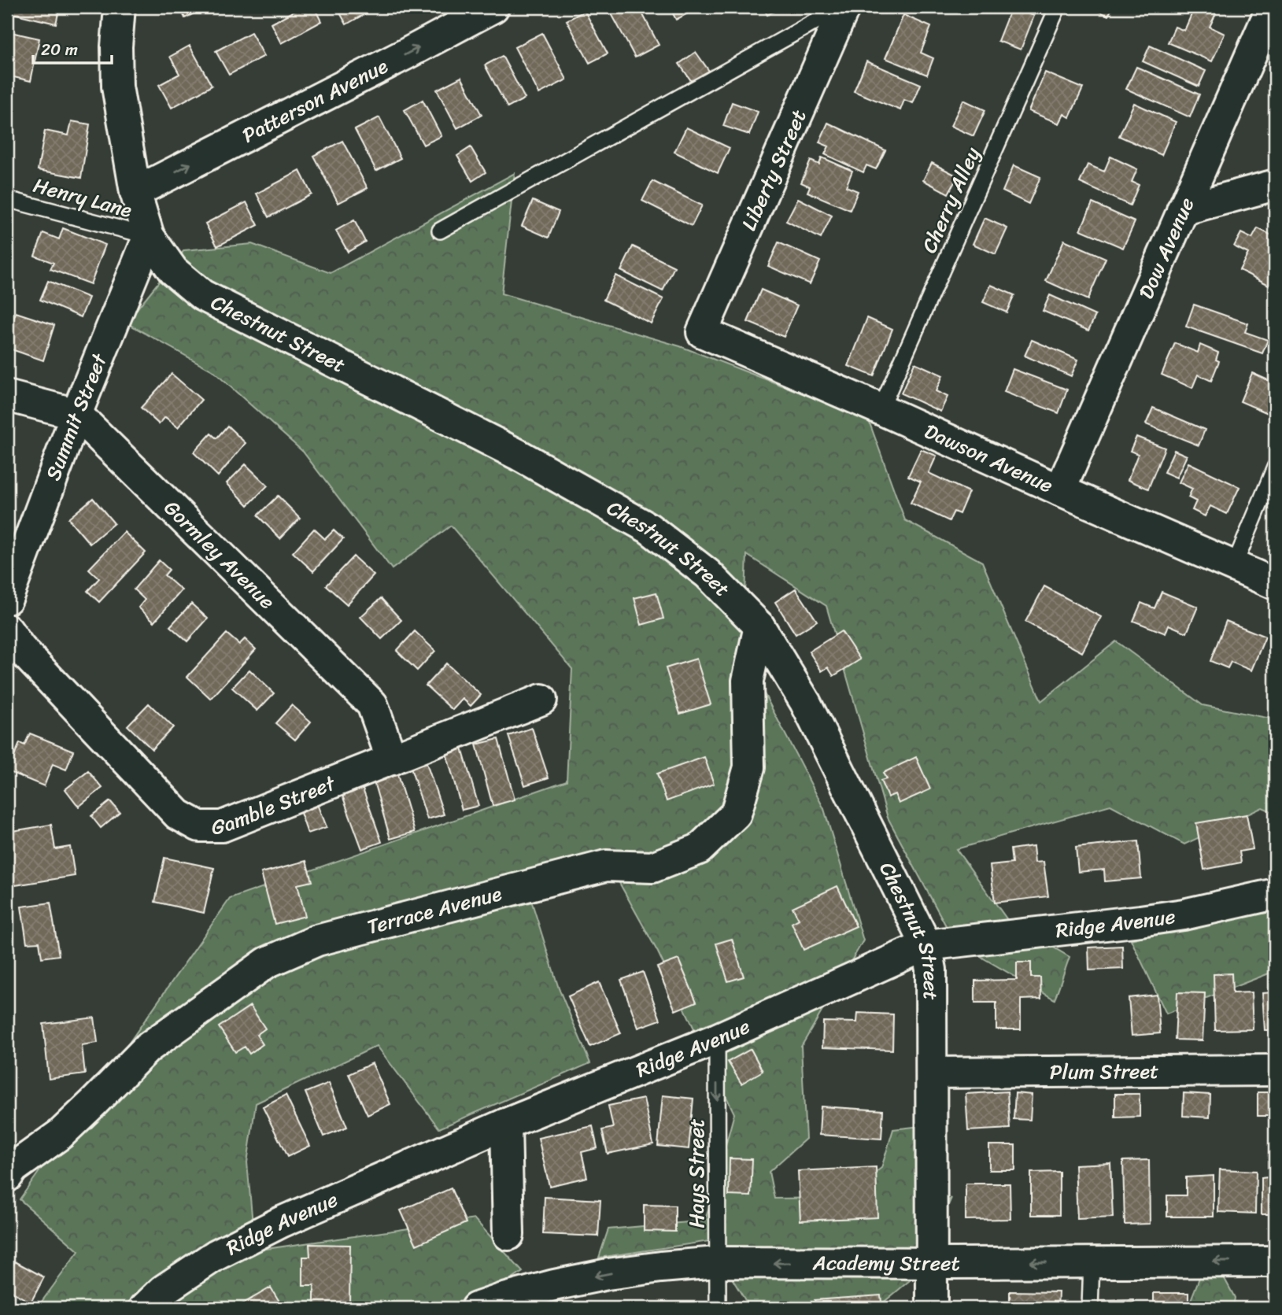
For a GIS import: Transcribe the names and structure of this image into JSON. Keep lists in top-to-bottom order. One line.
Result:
{"streets":{"street":["Patterson Avenue","Liberty Street","Dow Avenue","Chestnut Street","Summit Street","Dawson Avenue","Gormley Avenue","Gamble Street","Terrace Avenue","Ridge Avenue","Plum Street","Academy Street"],"lane":["Henry Lane","Cherry Alley","Hays Street"]},"crossings":[["Patterson Avenue","Chestnut Street"],["Liberty Street","Dawson Avenue"],["Henry Lane","Chestnut Street"],["Henry Lane","Summit Street"],["Cherry Alley","Dawson Avenue"],["Dow Avenue","Dawson Avenue"],["Chestnut Street","Summit Street"],["Chestnut Street","Terrace Avenue"],["Chestnut Street","Ridge Avenue"],["Chestnut Street","Plum Street"],["Chestnut Street","Academy Street"],["Summit Street","Gormley Avenue"],["Gormley Avenue","Gamble Street"],["Ridge Avenue","Hays Street"],["Hays Street","Academy Street"]],"one_way":["Patterson Avenue","Hays Street","Academy Street"],"scale_bar":"20 m"}
